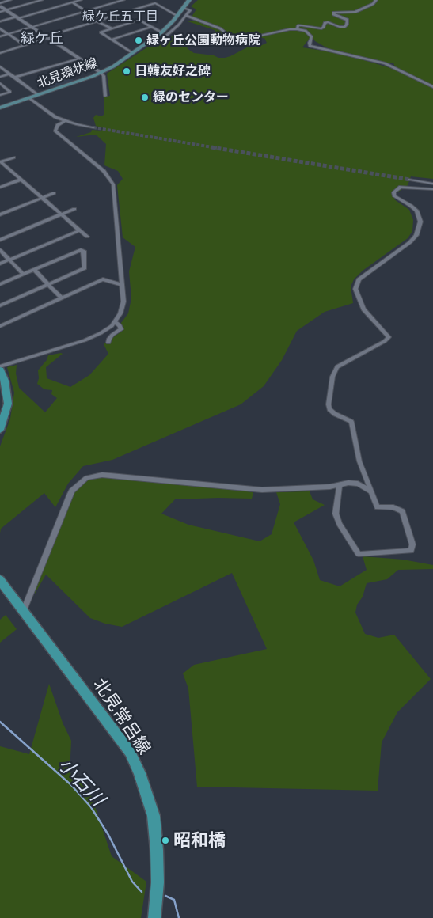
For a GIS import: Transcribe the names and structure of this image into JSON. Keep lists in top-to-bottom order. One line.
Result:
{"streets":{"main road":["北見環状線","北見常呂線"]},"districts":["緑ケ丘五丁目","緑ケ丘"],"water":["小石川"],"places":["緑ヶ丘公園動物病院","日韓友好之碑","緑のセンター","昭和橋"]}
